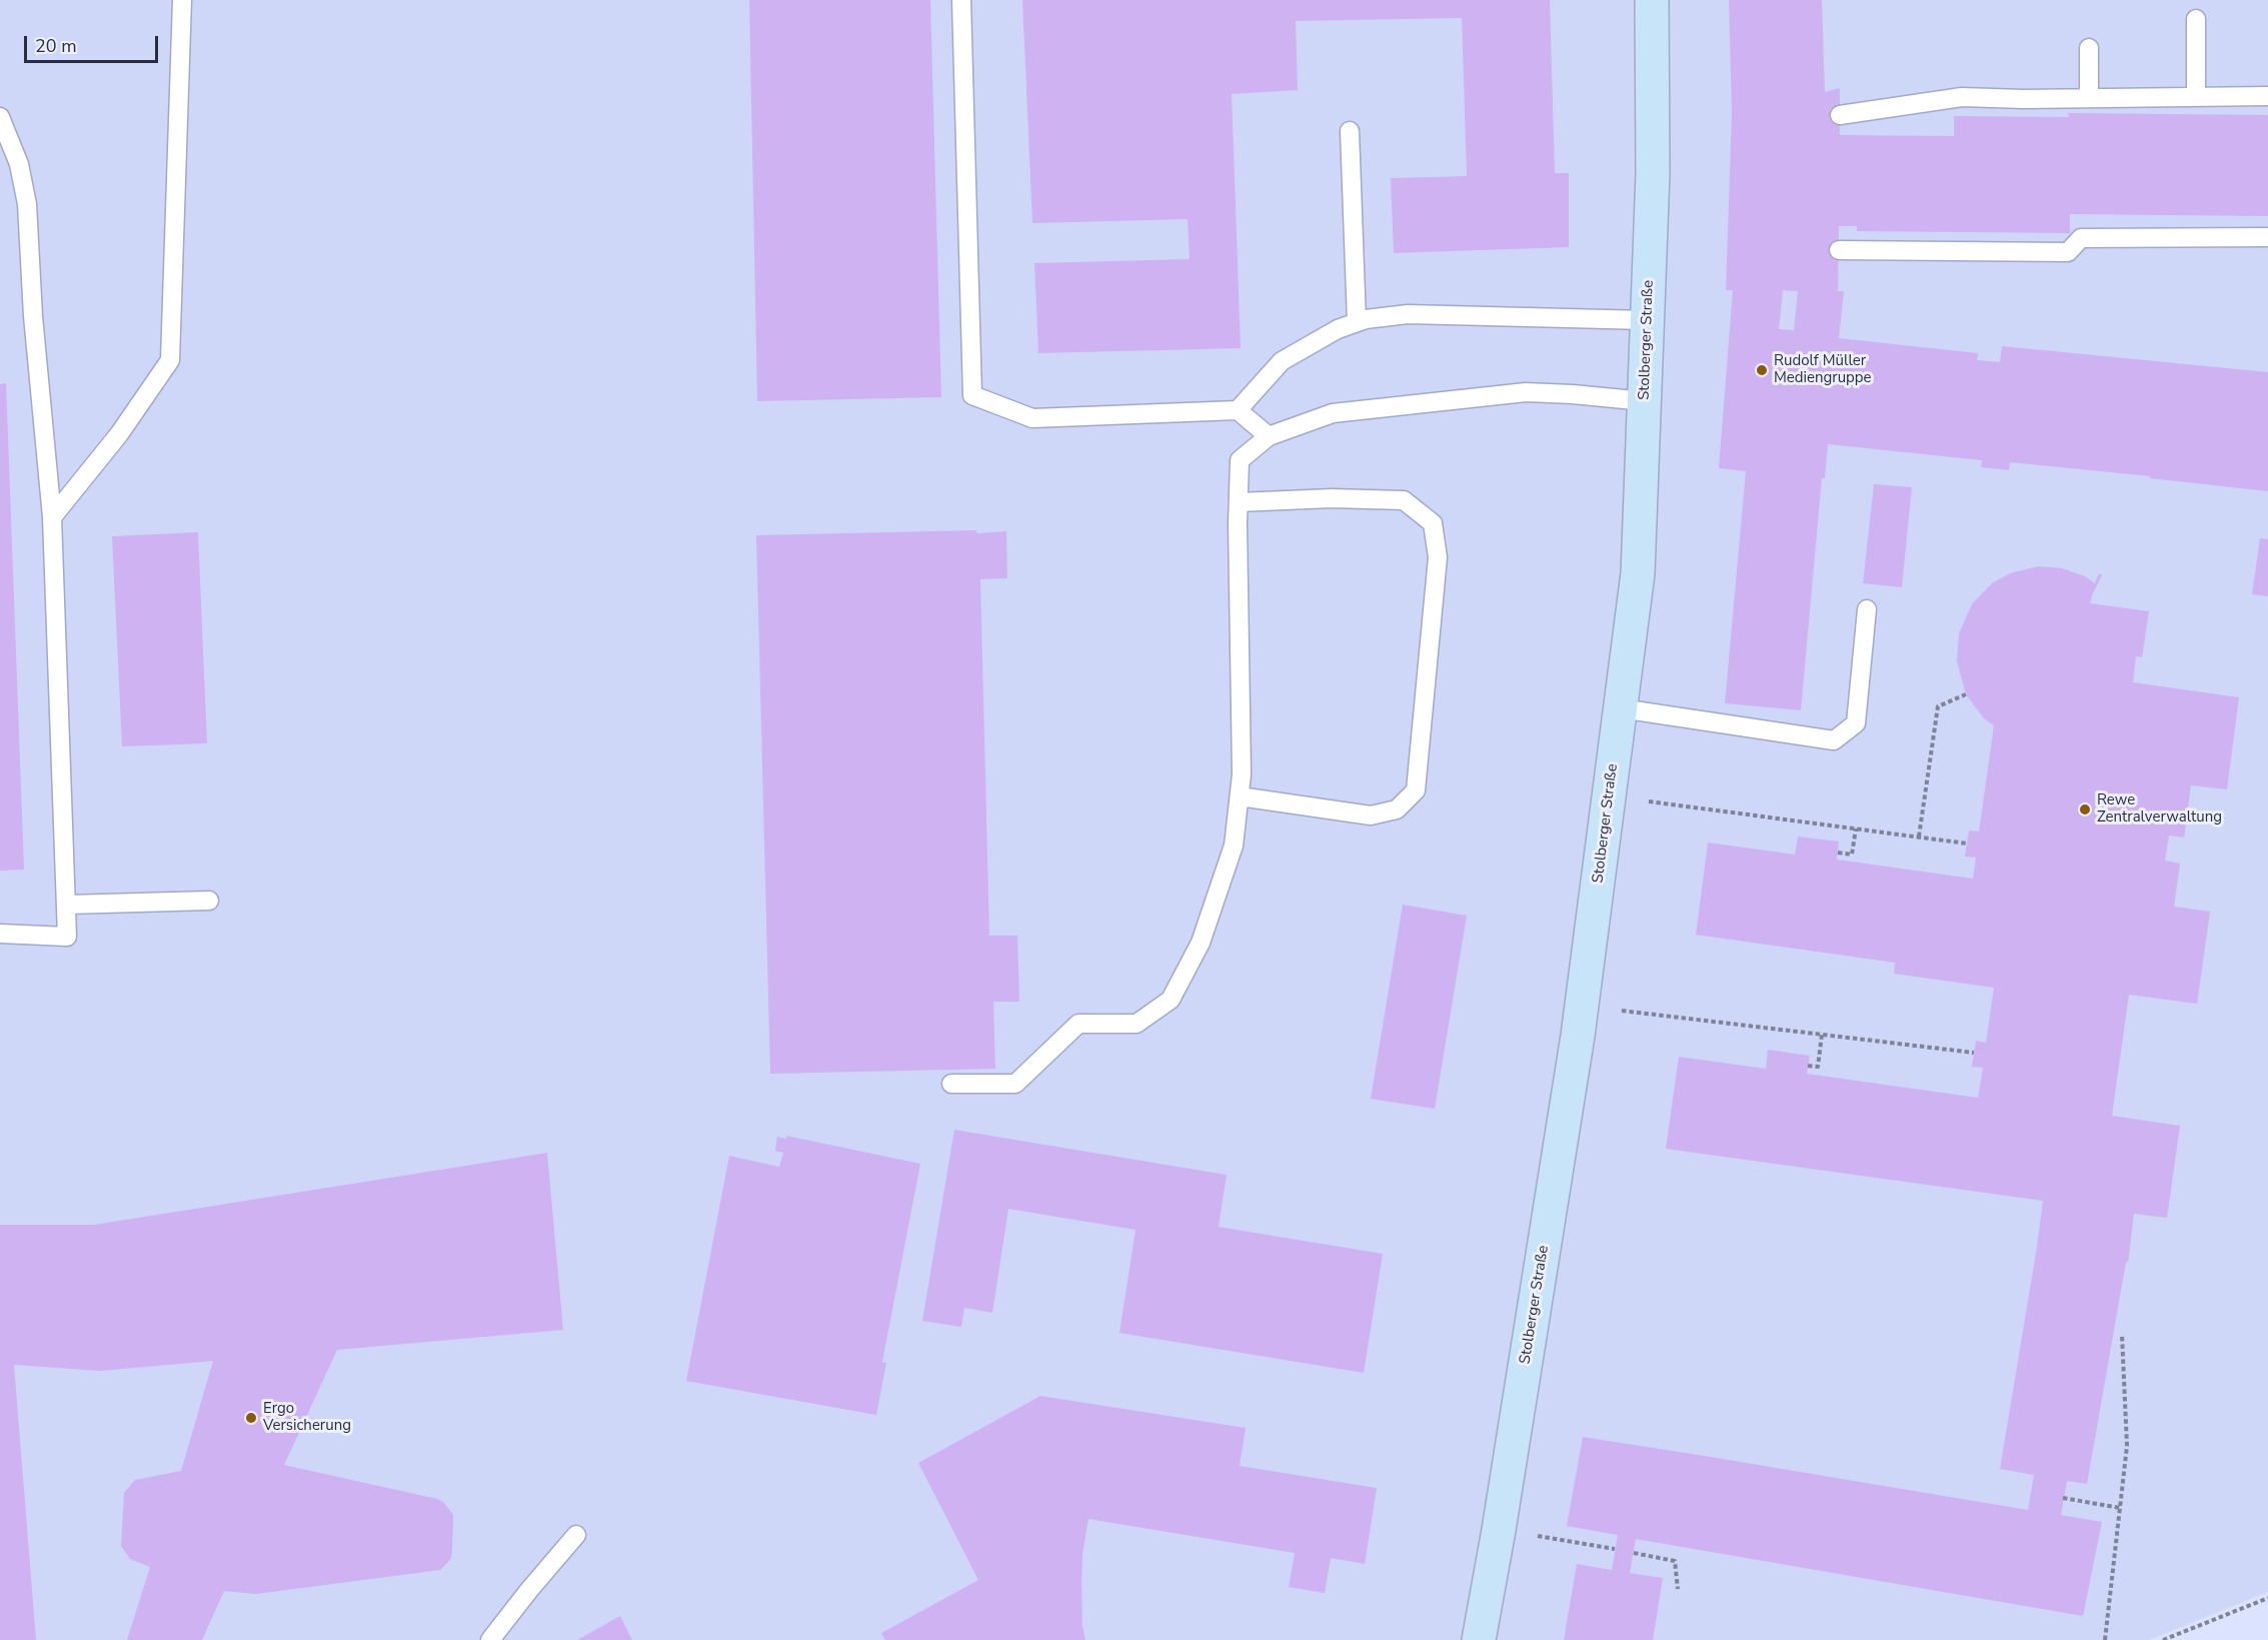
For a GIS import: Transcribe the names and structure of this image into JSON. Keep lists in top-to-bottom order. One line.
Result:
{"streets":{"street":["Stolberger Straße"]},"places":["Rudolf Müller Mediengruppe","Rewe Zentralverwaltung","Ergo Versicherung"],"scale_bar":"20 m"}
